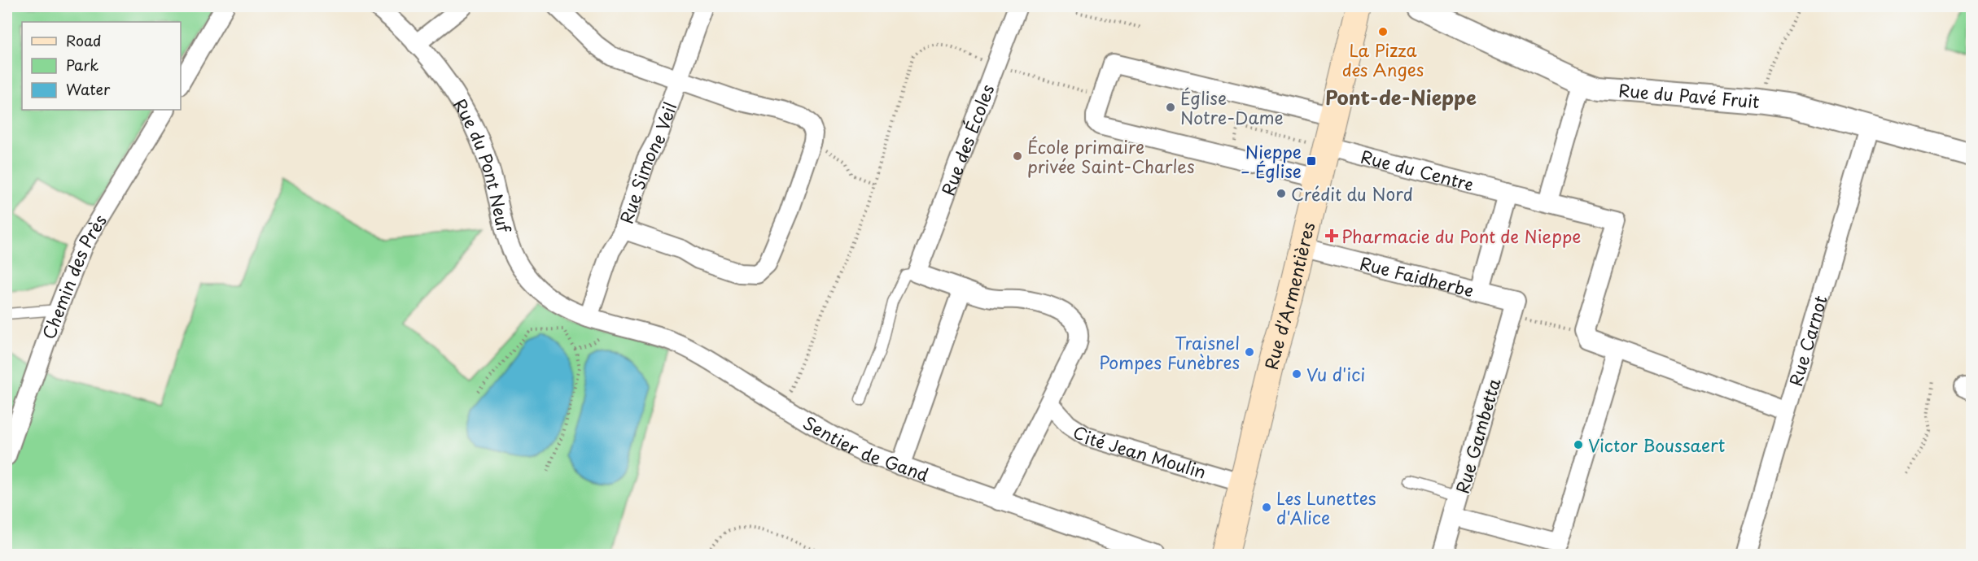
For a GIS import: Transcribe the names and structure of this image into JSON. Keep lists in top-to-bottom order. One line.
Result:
{"streets":{"main road":["Rue d'Armentières"],"street":["Rue du Pavé Fruit","Rue des Écoles","Rue Simone Veil","Rue du Pont Neuf","Rue du Centre","Rue Faidherbe","Chemin des Près","Rue Carnot","Rue Gambetta","Sentier de Gand","Cité Jean Moulin"]},"crossings":[["Rue du Pavé Fruit","Rue Carnot"],["Rue Simone Veil","Rue du Pont Neuf"],["Rue Simone Veil","Sentier de Gand"],["Rue du Pont Neuf","Sentier de Gand"],["Rue du Centre","Rue d'Armentières"],["Rue Faidherbe","Rue d'Armentières"],["Rue Faidherbe","Rue Gambetta"],["Rue d'Armentières","Cité Jean Moulin"]],"districts":["Pont-de-Nieppe"],"places":{"other":["La Pizza des Anges","Église Notre-Dame","École primaire privée Saint-Charles","Crédit du Nord","Traisnel Pompes Funèbres","Vu d'ici","Victor Boussaert","Les Lunettes d'Alice"],"transit":["Nieppe – Église"],"health":["Pharmacie du Pont de Nieppe"]},"legend":["Road","Park","Water"]}
